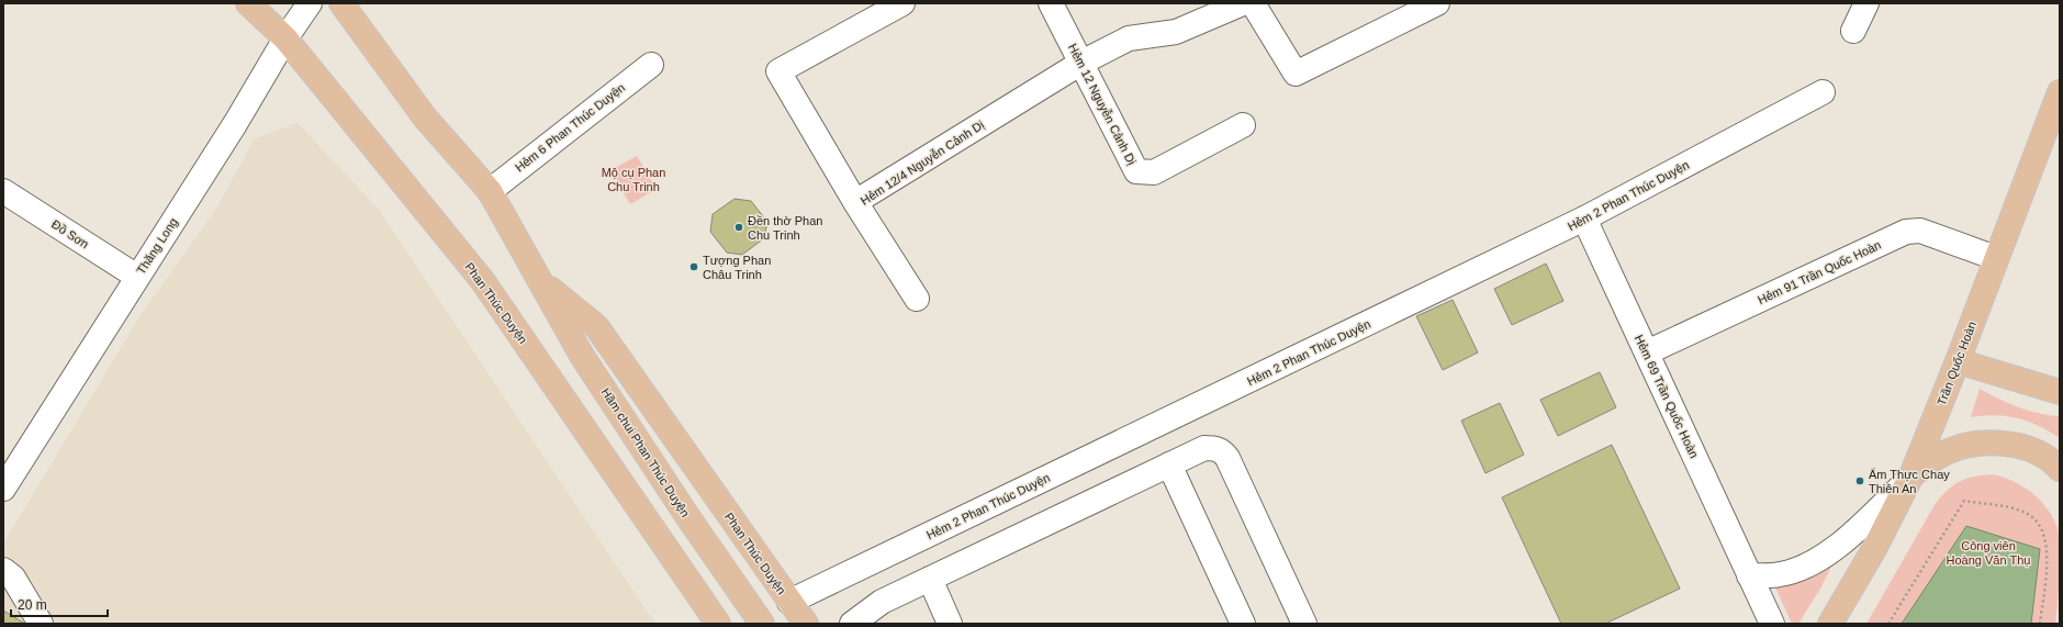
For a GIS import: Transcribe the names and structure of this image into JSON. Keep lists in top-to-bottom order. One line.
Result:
{"streets":{"main road":["Phan Thúc Duyện","Trần Quốc Hoàn","Hầm chui Phan Thúc Duyện"],"street":["Hẻm 12 Nguyễn Cảnh Dị","Hẻm 6 Phan Thúc Duyện","Hẻm 12/4 Nguyễn Cảnh Dị","Hẻm 2 Phan Thúc Duyện","Đồ Sơn","Thăng Long","Hẻm 91 Trần Quốc Hoàn","Hẻm 69 Trần Quốc Hoàn"]},"crossings":[["Hẻm 12 Nguyễn Cảnh Dị","Hẻm 12/4 Nguyễn Cảnh Dị"],["Hẻm 6 Phan Thúc Duyện","Phan Thúc Duyện"],["Hẻm 2 Phan Thúc Duyện","Phan Thúc Duyện"],["Hẻm 2 Phan Thúc Duyện","Hẻm 69 Trần Quốc Hoàn"],["Đồ Sơn","Thăng Long"],["Thăng Long","Phan Thúc Duyện"],["Hẻm 91 Trần Quốc Hoàn","Trần Quốc Hoàn"],["Hẻm 91 Trần Quốc Hoàn","Hẻm 69 Trần Quốc Hoàn"],["Phan Thúc Duyện","Hầm chui Phan Thúc Duyện"]],"parks":["Mộ cụ Phan Chu Trinh","Công viên Hoàng Văn Thụ"],"places":["Đền thờ Phan Chu Trinh","Tượng Phan Châu Trinh","Ẩm Thực Chay Thiên An"],"scale_bar":"20 m"}
